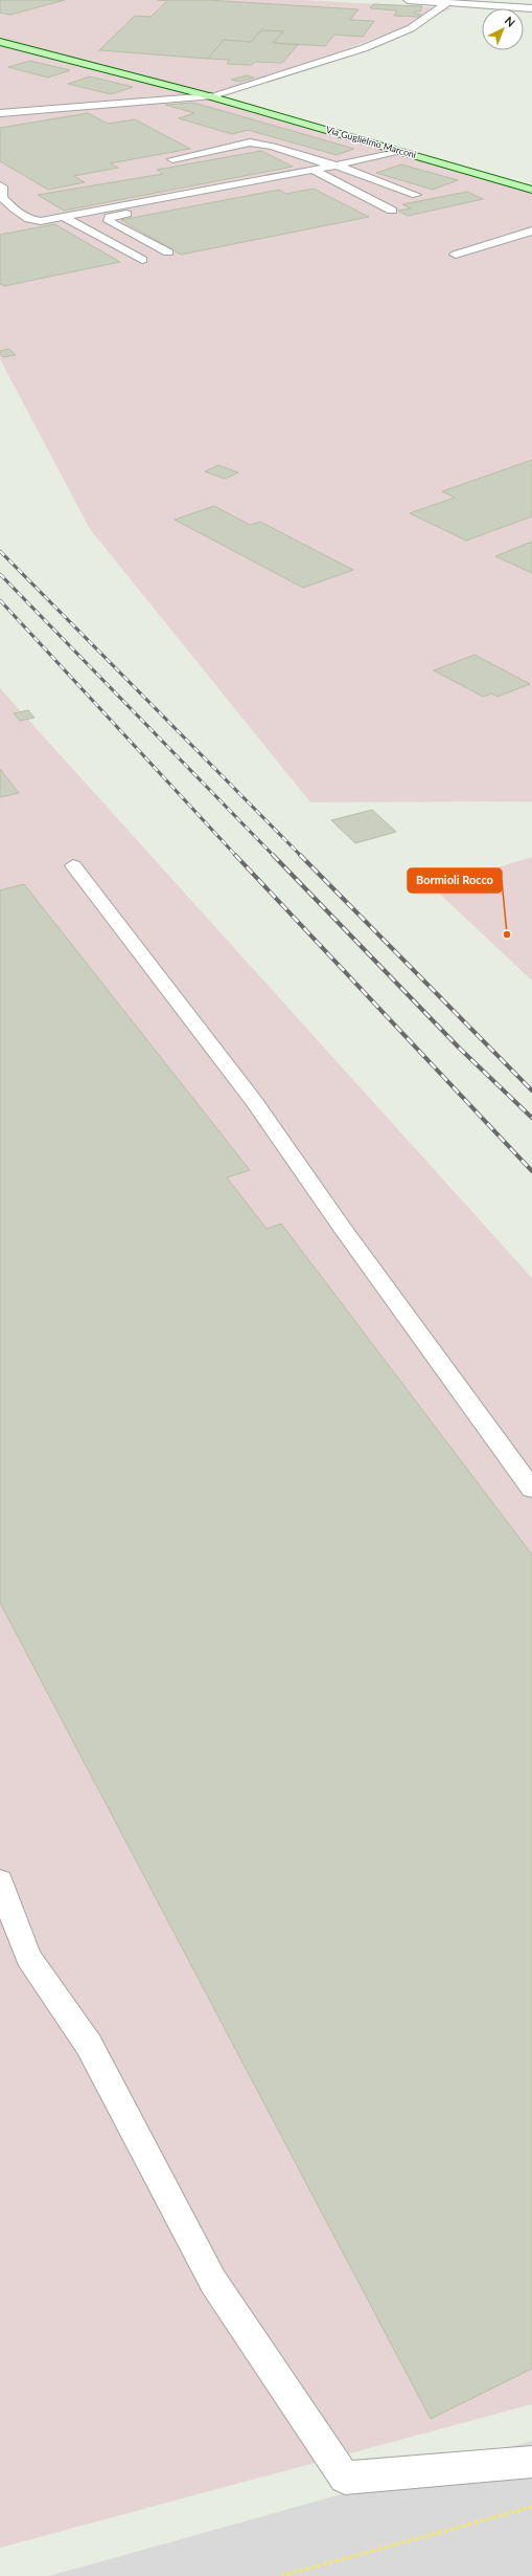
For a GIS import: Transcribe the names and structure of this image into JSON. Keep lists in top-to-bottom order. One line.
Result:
{"streets":{"street":["Via Guglielmo Marconi"]},"places":["Bormioli Rocco"],"north":"top right"}
